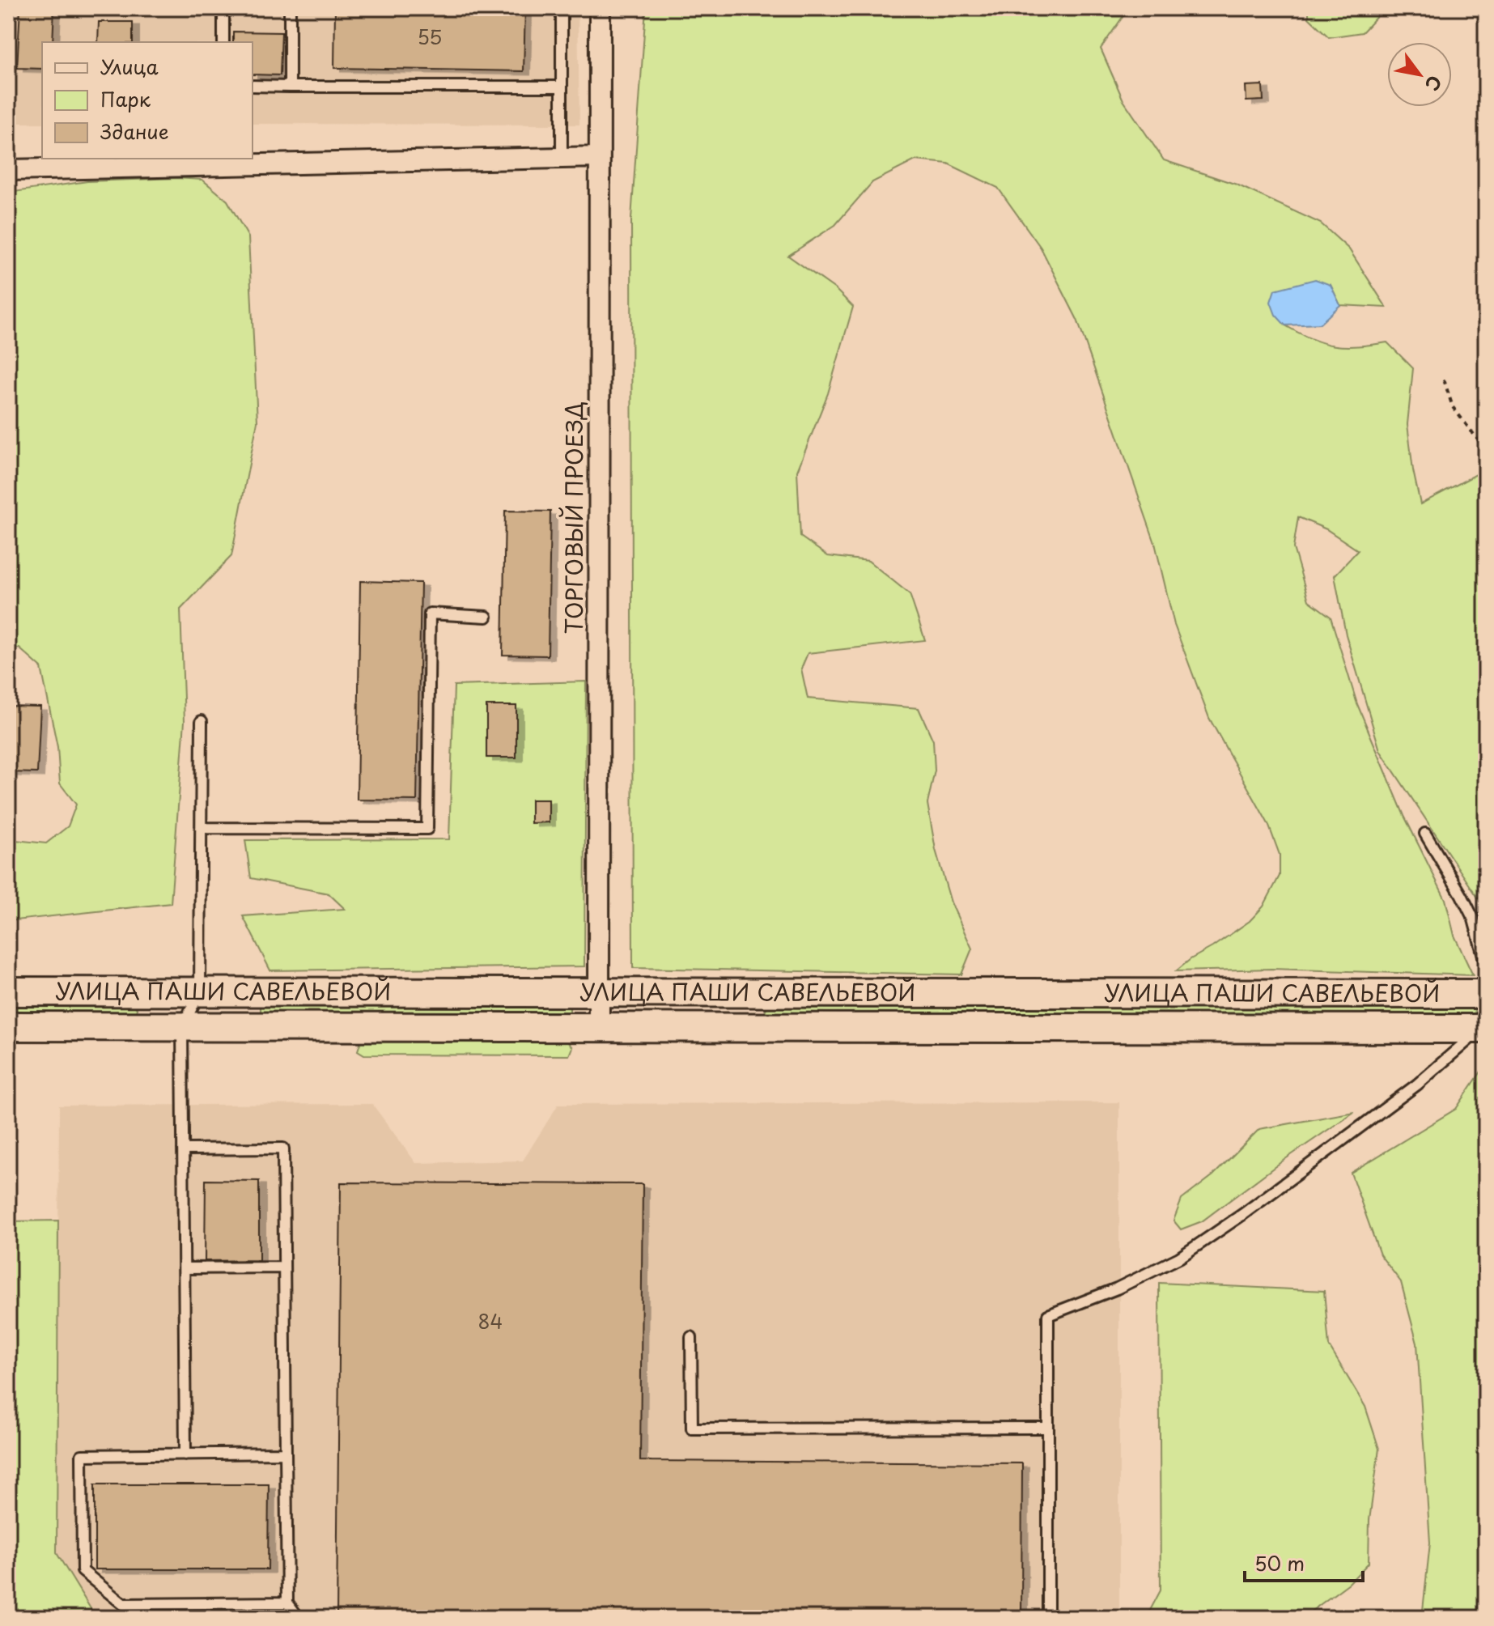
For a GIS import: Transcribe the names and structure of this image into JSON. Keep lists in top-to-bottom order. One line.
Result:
{"streets":{"street":["ТОРГОВЫЙ ПРОЕЗД","УЛИЦА ПАШИ САВЕЛЬЕВОЙ"]},"crossings":[["ТОРГОВЫЙ ПРОЕЗД","УЛИЦА ПАШИ САВЕЛЬЕВОЙ"]],"house_numbers":["55","84"],"legend":["Улица","Парк","Здание"],"scale_bar":"50 m","north":"bottom right"}
